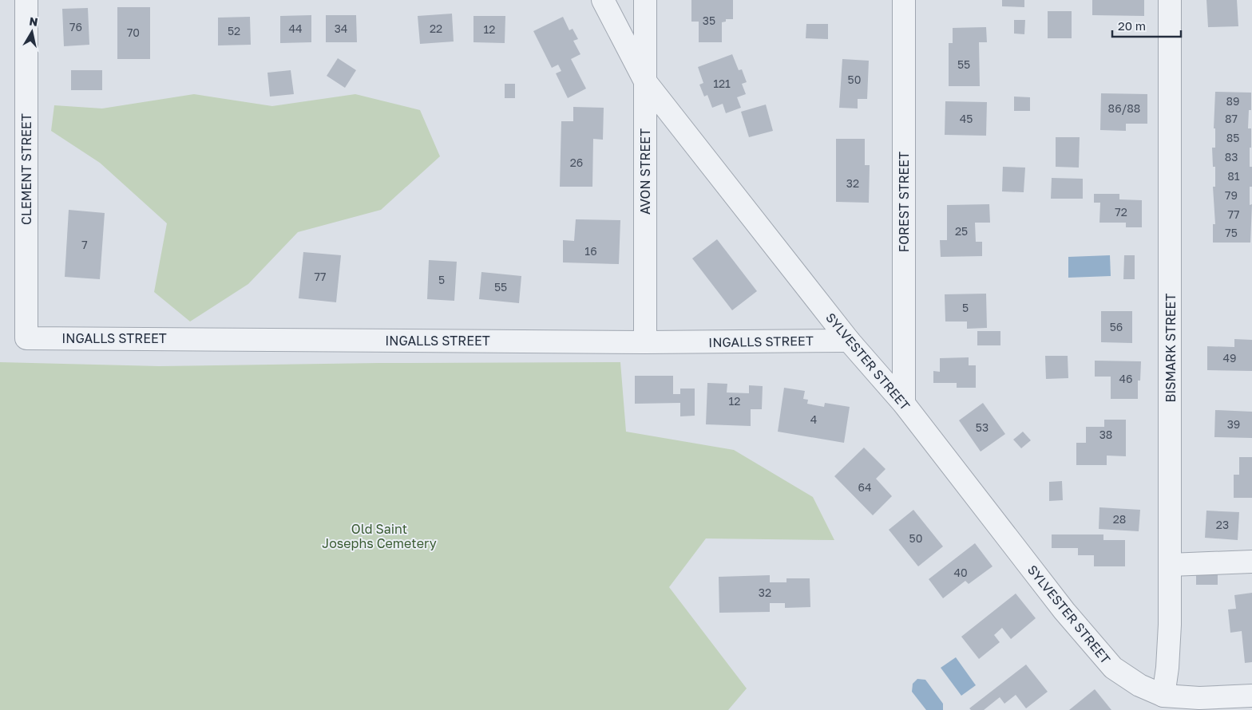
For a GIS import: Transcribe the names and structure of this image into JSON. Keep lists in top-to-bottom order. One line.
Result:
{"streets":{"street":["CLEMENT STREET","AVON STREET","FOREST STREET","INGALLS STREET","BISMARK STREET","SYLVESTER STREET"]},"crossings":[["CLEMENT STREET","INGALLS STREET"],["AVON STREET","INGALLS STREET"],["AVON STREET","SYLVESTER STREET"],["FOREST STREET","SYLVESTER STREET"],["INGALLS STREET","SYLVESTER STREET"],["BISMARK STREET","SYLVESTER STREET"]],"parks":["Old Saint Josephs Cemetery"],"house_numbers":["35","76","44","34","22","12","52","70","55","50","121","89","86/88","45","87","85","83","26","81","32","79","72","77","25","75","7","16","77","5","55","5","56","49","46","12","4","39","53","38","64","28","23","50","40","32"],"scale_bar":"20 m","north":"top"}
